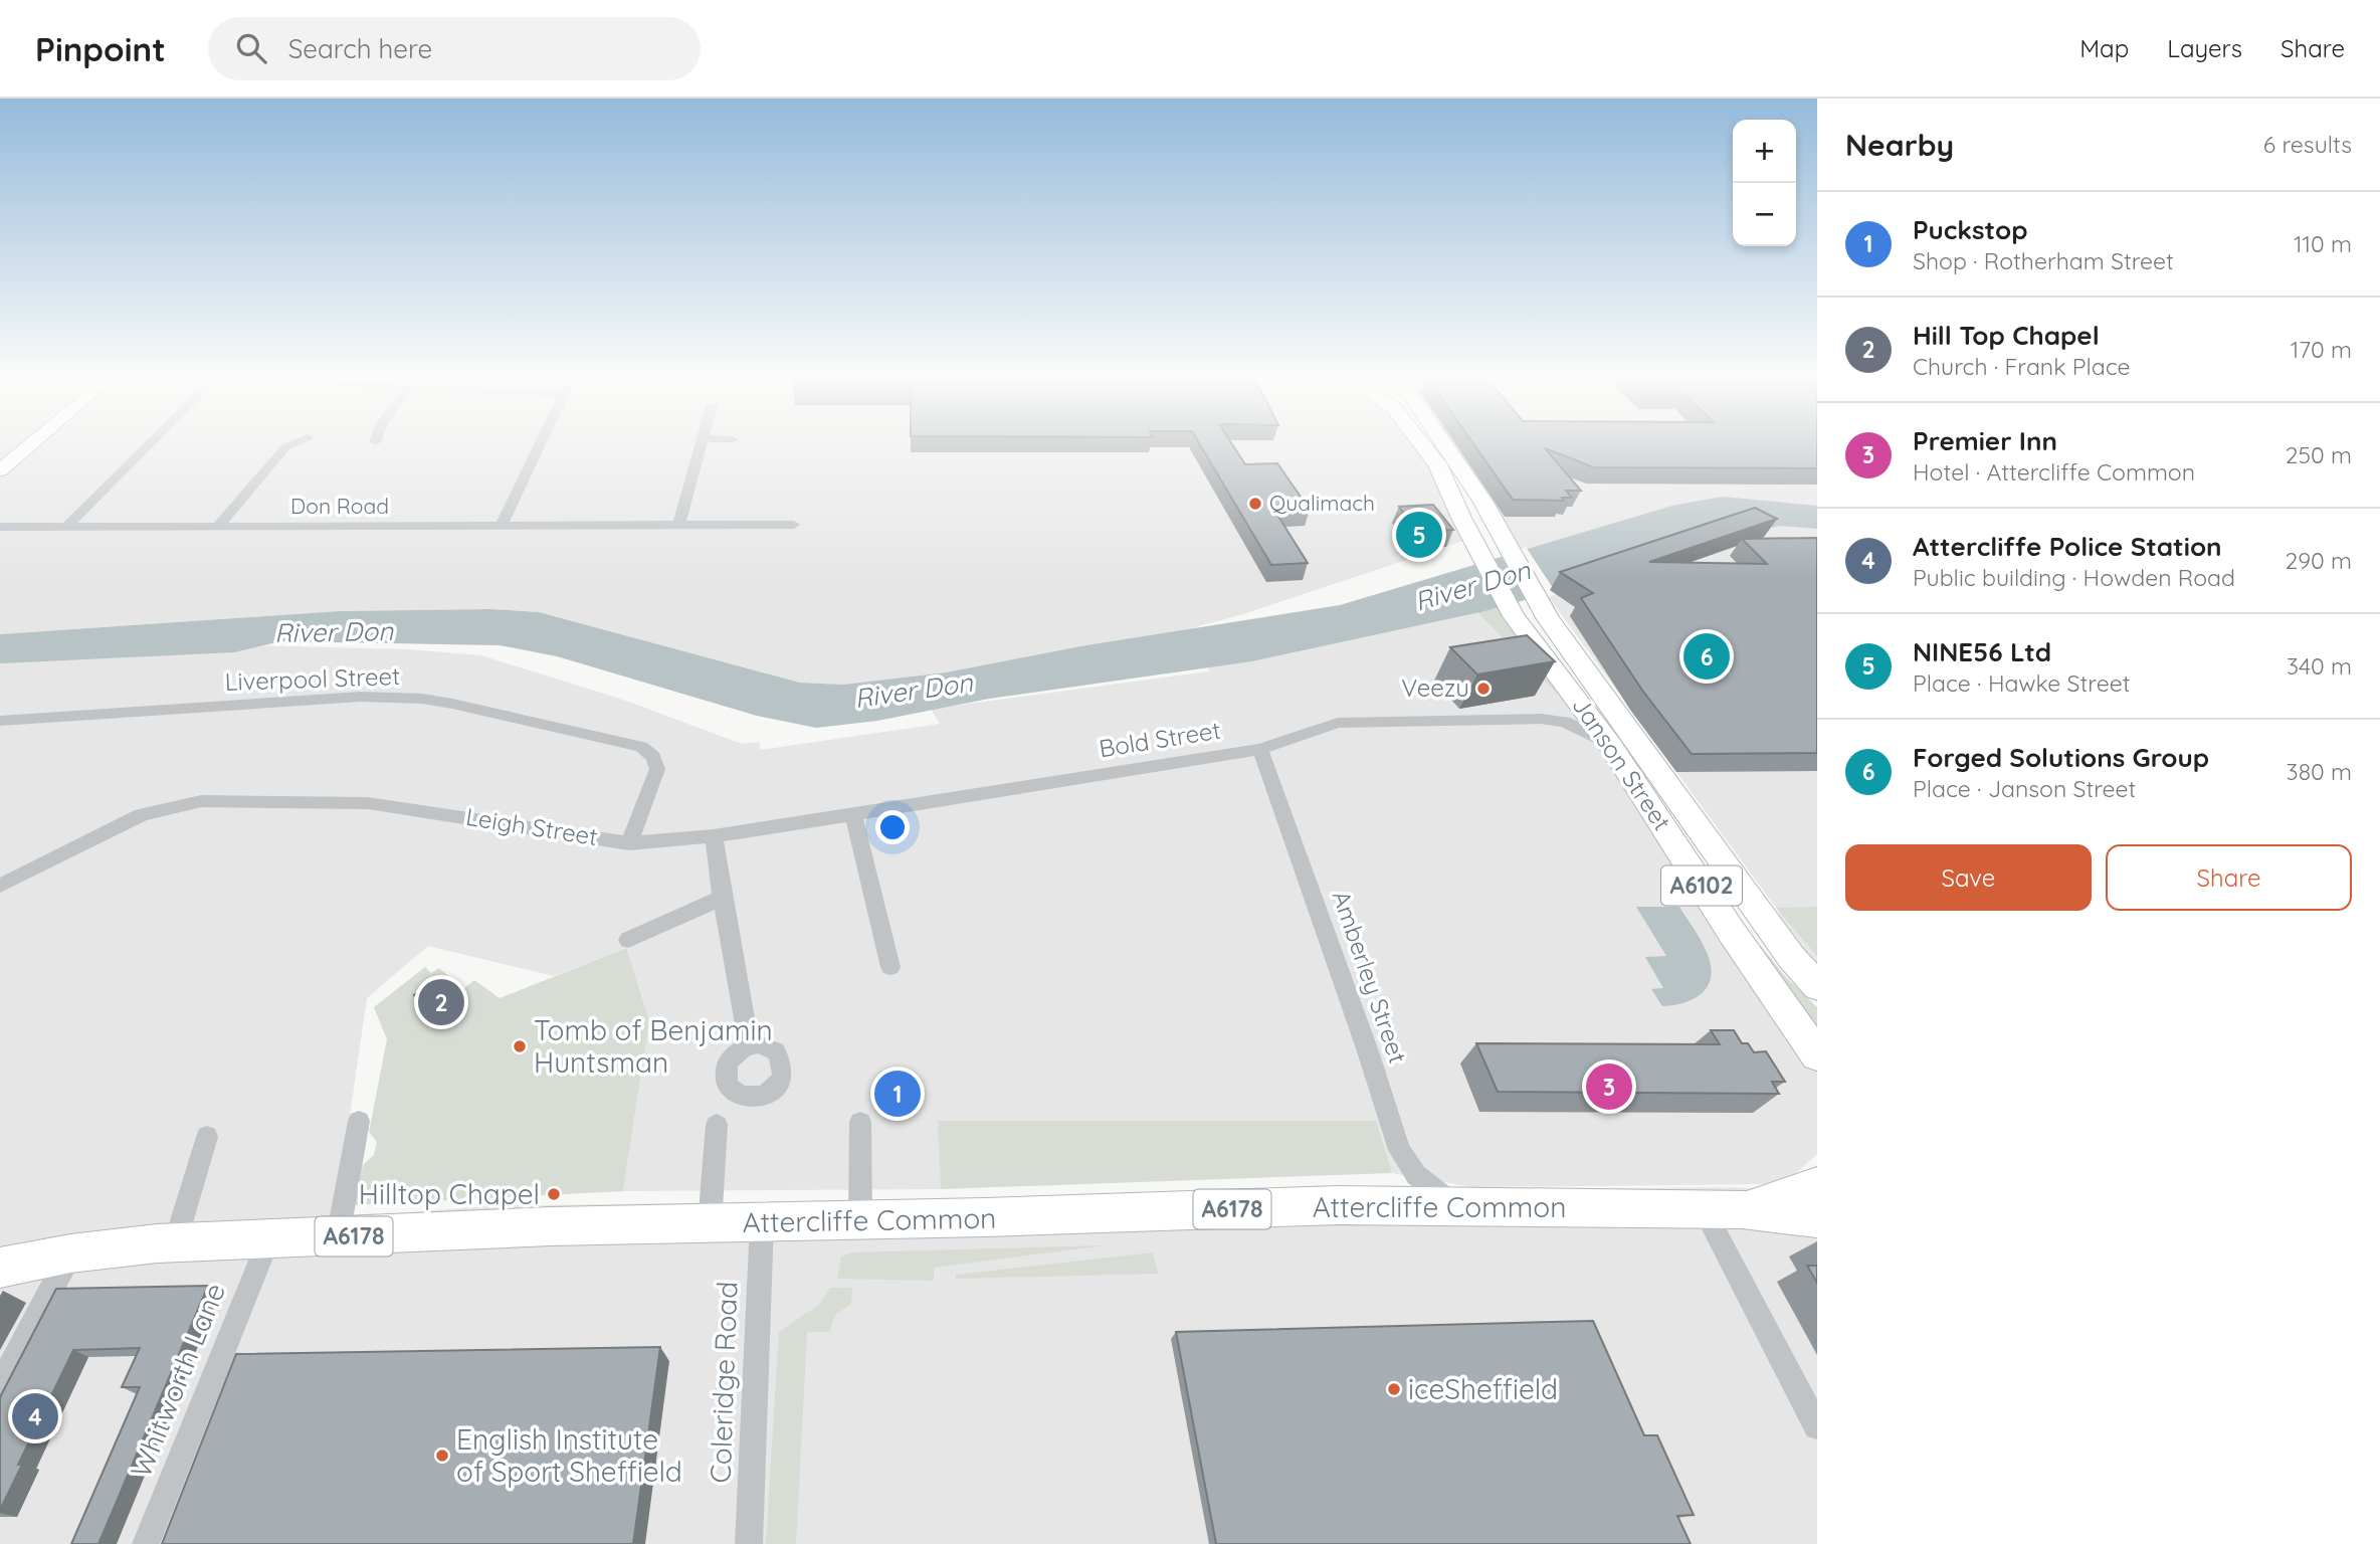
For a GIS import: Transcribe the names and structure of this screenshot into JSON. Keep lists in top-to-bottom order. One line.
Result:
{"streets":{"main road":["Janson Street","A6102","Attercliffe Common","A6178"],"street":["Don Road","Liverpool Street","Bold Street","Leigh Street","Amberley Street","Whitworth Lane","Coleridge Road"]},"crossings":[["Liverpool Street","Leigh Street"],["Bold Street","Janson Street"],["Bold Street","Leigh Street"],["Bold Street","Amberley Street"],["Amberley Street","Attercliffe Common"],["Attercliffe Common","Whitworth Lane"],["Attercliffe Common","Coleridge Road"]],"water":["River Don"],"places":["Qualimach","Veezu","Tomb of Benjamin Huntsman","Hilltop Chapel","iceSheffield","English Institute of Sport Sheffield"],"page":{"header":"Pinpoint","search":"Search here","nav":["Map","Layers","Share"],"heading":["Nearby","6 results"],"map_buttons":["+","−"],"list":[{"mark":"1","name":"Puckstop","note":"Shop · Rotherham Street","value":"110 m"},{"mark":"2","name":"Hill Top Chapel","note":"Church · Frank Place","value":"170 m"},{"mark":"3","name":"Premier Inn","note":"Hotel · Attercliffe Common","value":"250 m"},{"mark":"4","name":"Attercliffe Police Station","note":"Public building · Howden Road","value":"290 m"},{"mark":"5","name":"NINE56 Ltd","note":"Place · Hawke Street","value":"340 m"},{"mark":"6","name":"Forged Solutions Group","note":"Place · Janson Street","value":"380 m"}],"pins":["5","6","2","3","1","4"],"buttons":["Save","Share"]}}
